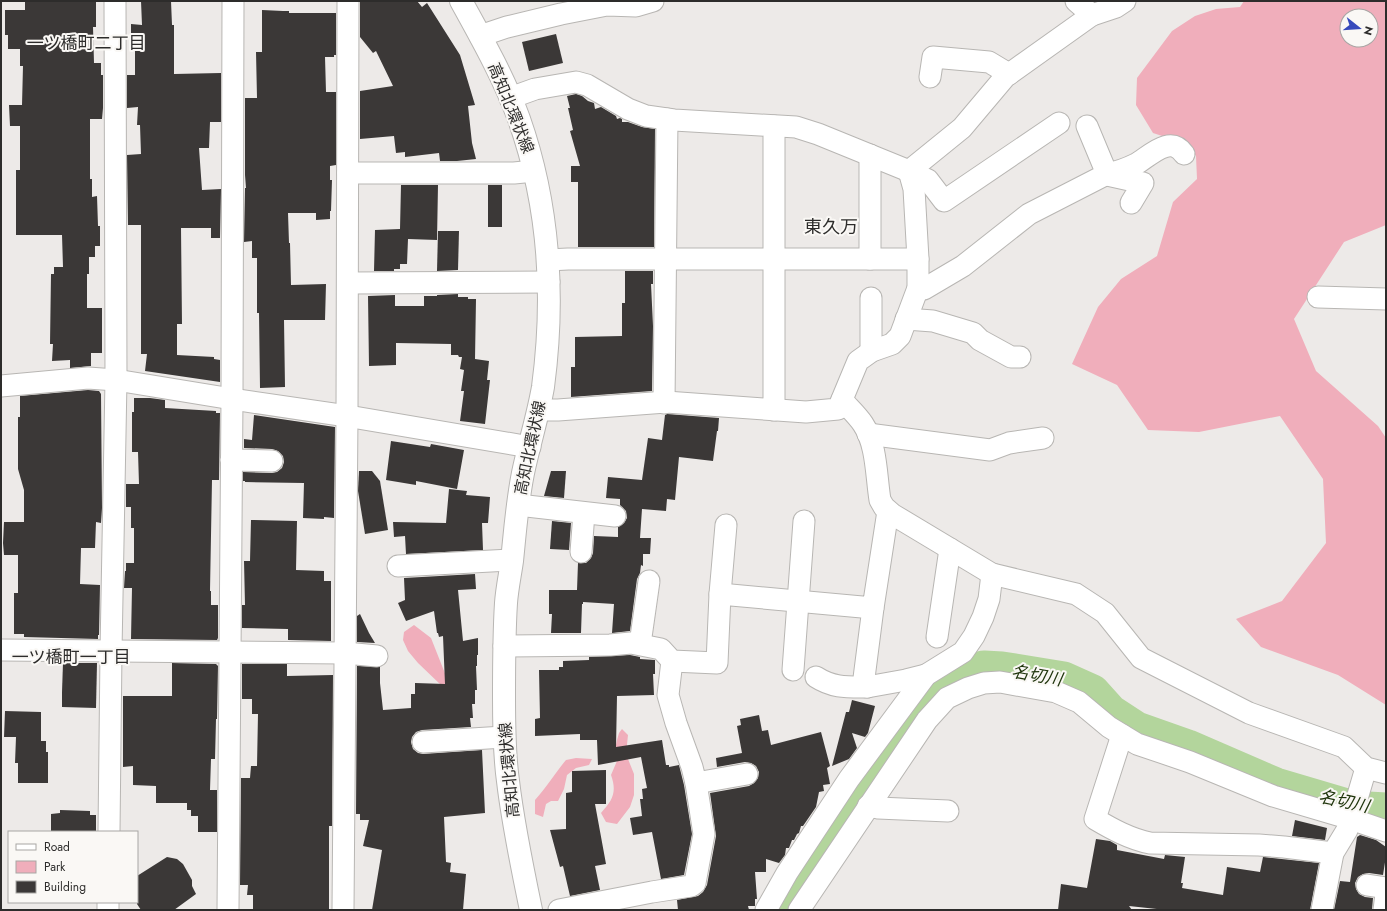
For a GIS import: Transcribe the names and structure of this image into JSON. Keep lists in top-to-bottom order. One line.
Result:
{"streets":{"main road":["高知北環状線"]},"districts":["一ツ橋町二丁目","東久万","一ツ橋町一丁目"],"water":["名切川"],"legend":["Road","Park","Building"],"north":"right"}
